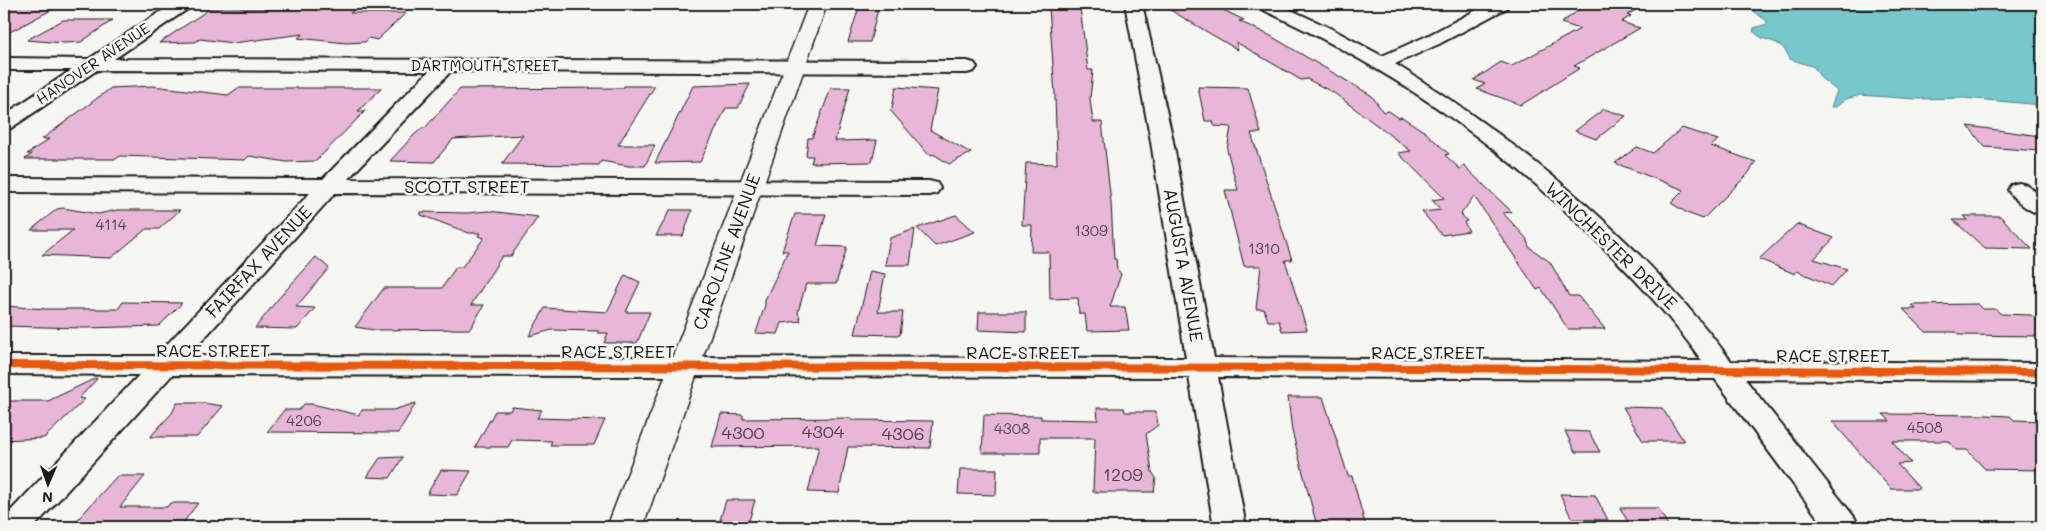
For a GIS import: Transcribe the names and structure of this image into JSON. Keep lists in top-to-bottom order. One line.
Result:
{"streets":{"street":["HANOVER AVENUE","DARTMOUTH STREET","SCOTT STREET","WINCHESTER DRIVE","CAROLINE AVENUE","FAIRFAX AVENUE","AUGUSTA AVENUE","RACE STREET"]},"crossings":[["HANOVER AVENUE","DARTMOUTH STREET"],["DARTMOUTH STREET","CAROLINE AVENUE"],["DARTMOUTH STREET","FAIRFAX AVENUE"],["SCOTT STREET","CAROLINE AVENUE"],["SCOTT STREET","FAIRFAX AVENUE"],["WINCHESTER DRIVE","RACE STREET"],["CAROLINE AVENUE","RACE STREET"],["FAIRFAX AVENUE","RACE STREET"],["AUGUSTA AVENUE","RACE STREET"]],"house_numbers":["4114","1309","1310","4206","4508","4308","4304","4300","4306","1209"],"north":"bottom"}
